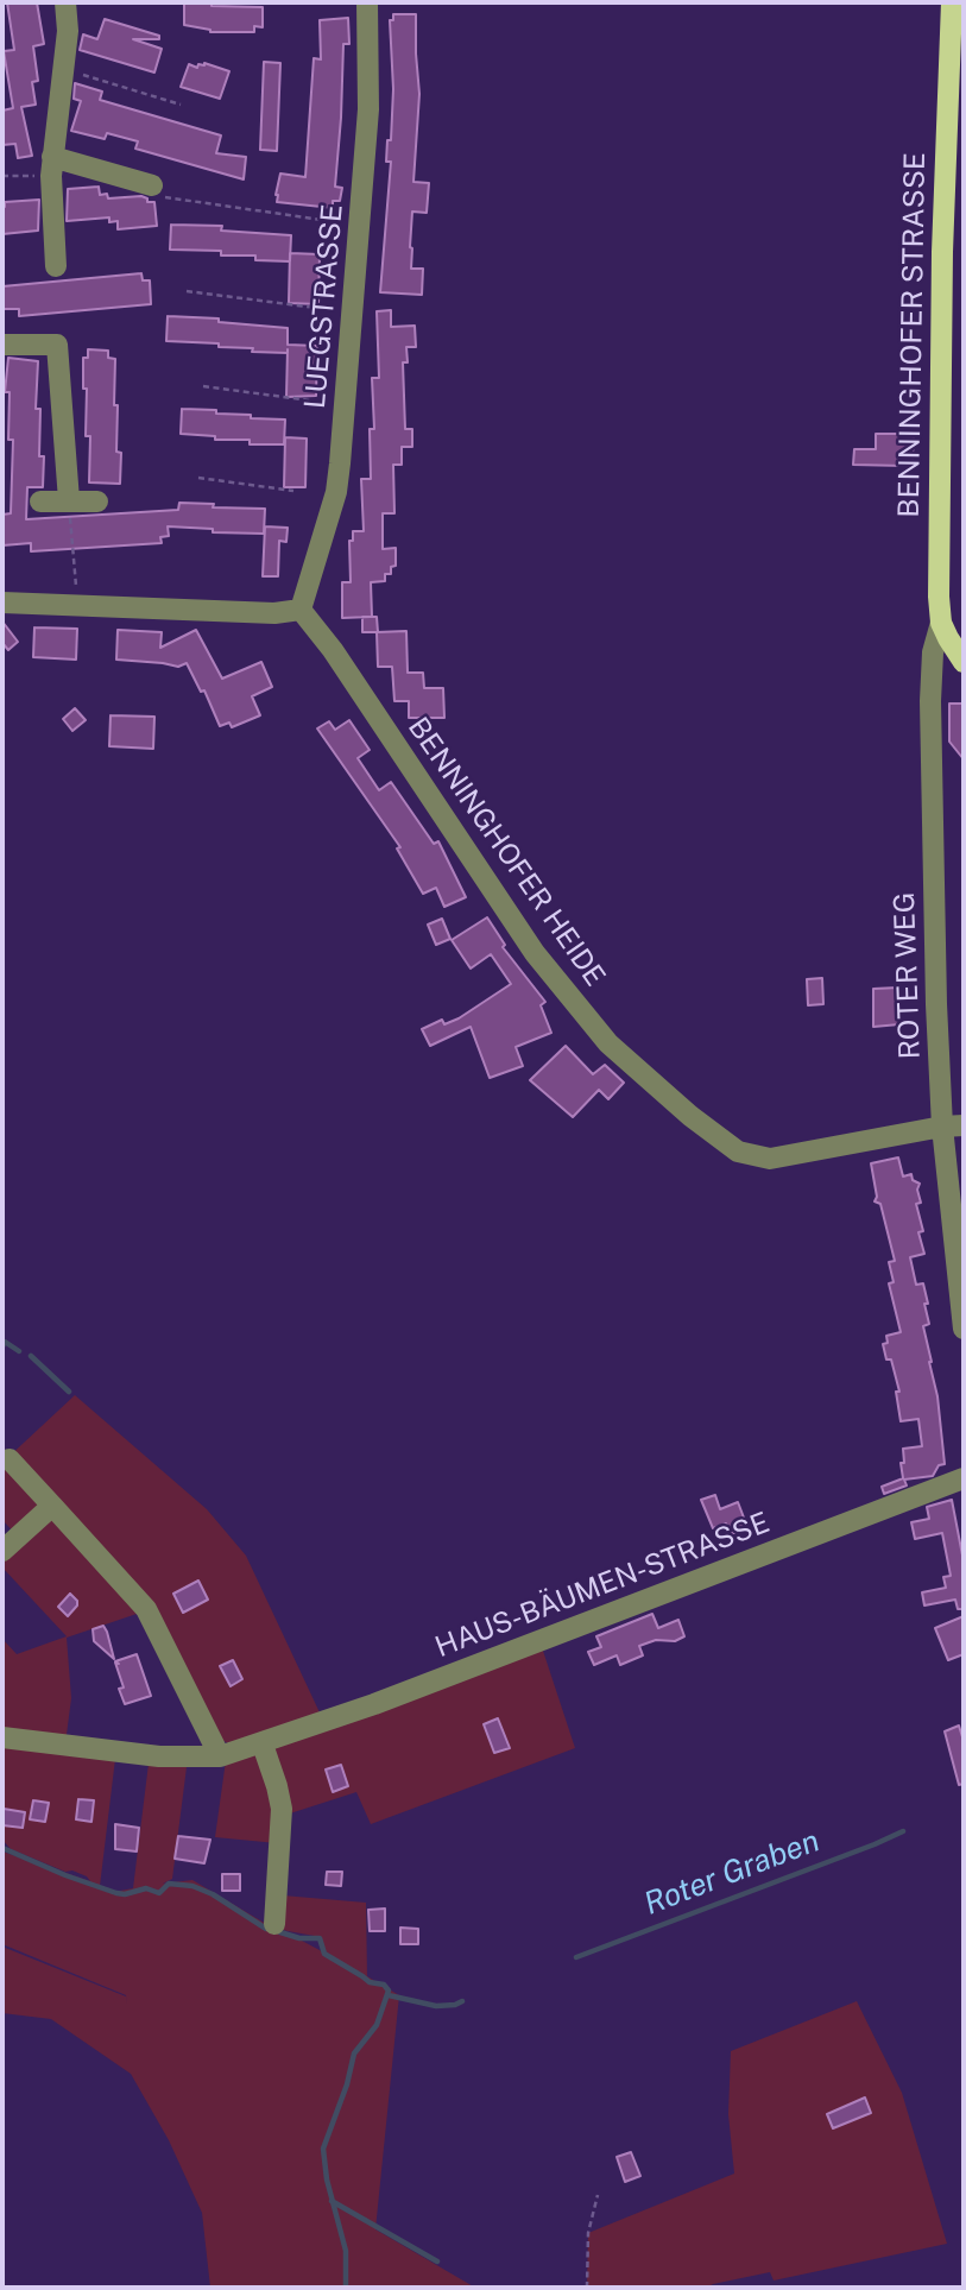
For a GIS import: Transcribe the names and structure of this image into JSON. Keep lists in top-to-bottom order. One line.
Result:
{"streets":{"main road":["BENNINGHOFER STRASSE"],"street":["LUEGSTRASSE","BENNINGHOFER HEIDE","ROTER WEG","HAUS-BÄUMEN-STRASSE"]},"crossings":[["LUEGSTRASSE","BENNINGHOFER HEIDE"],["BENNINGHOFER STRASSE","ROTER WEG"],["BENNINGHOFER HEIDE","ROTER WEG"]],"water":["Roter Graben"]}
